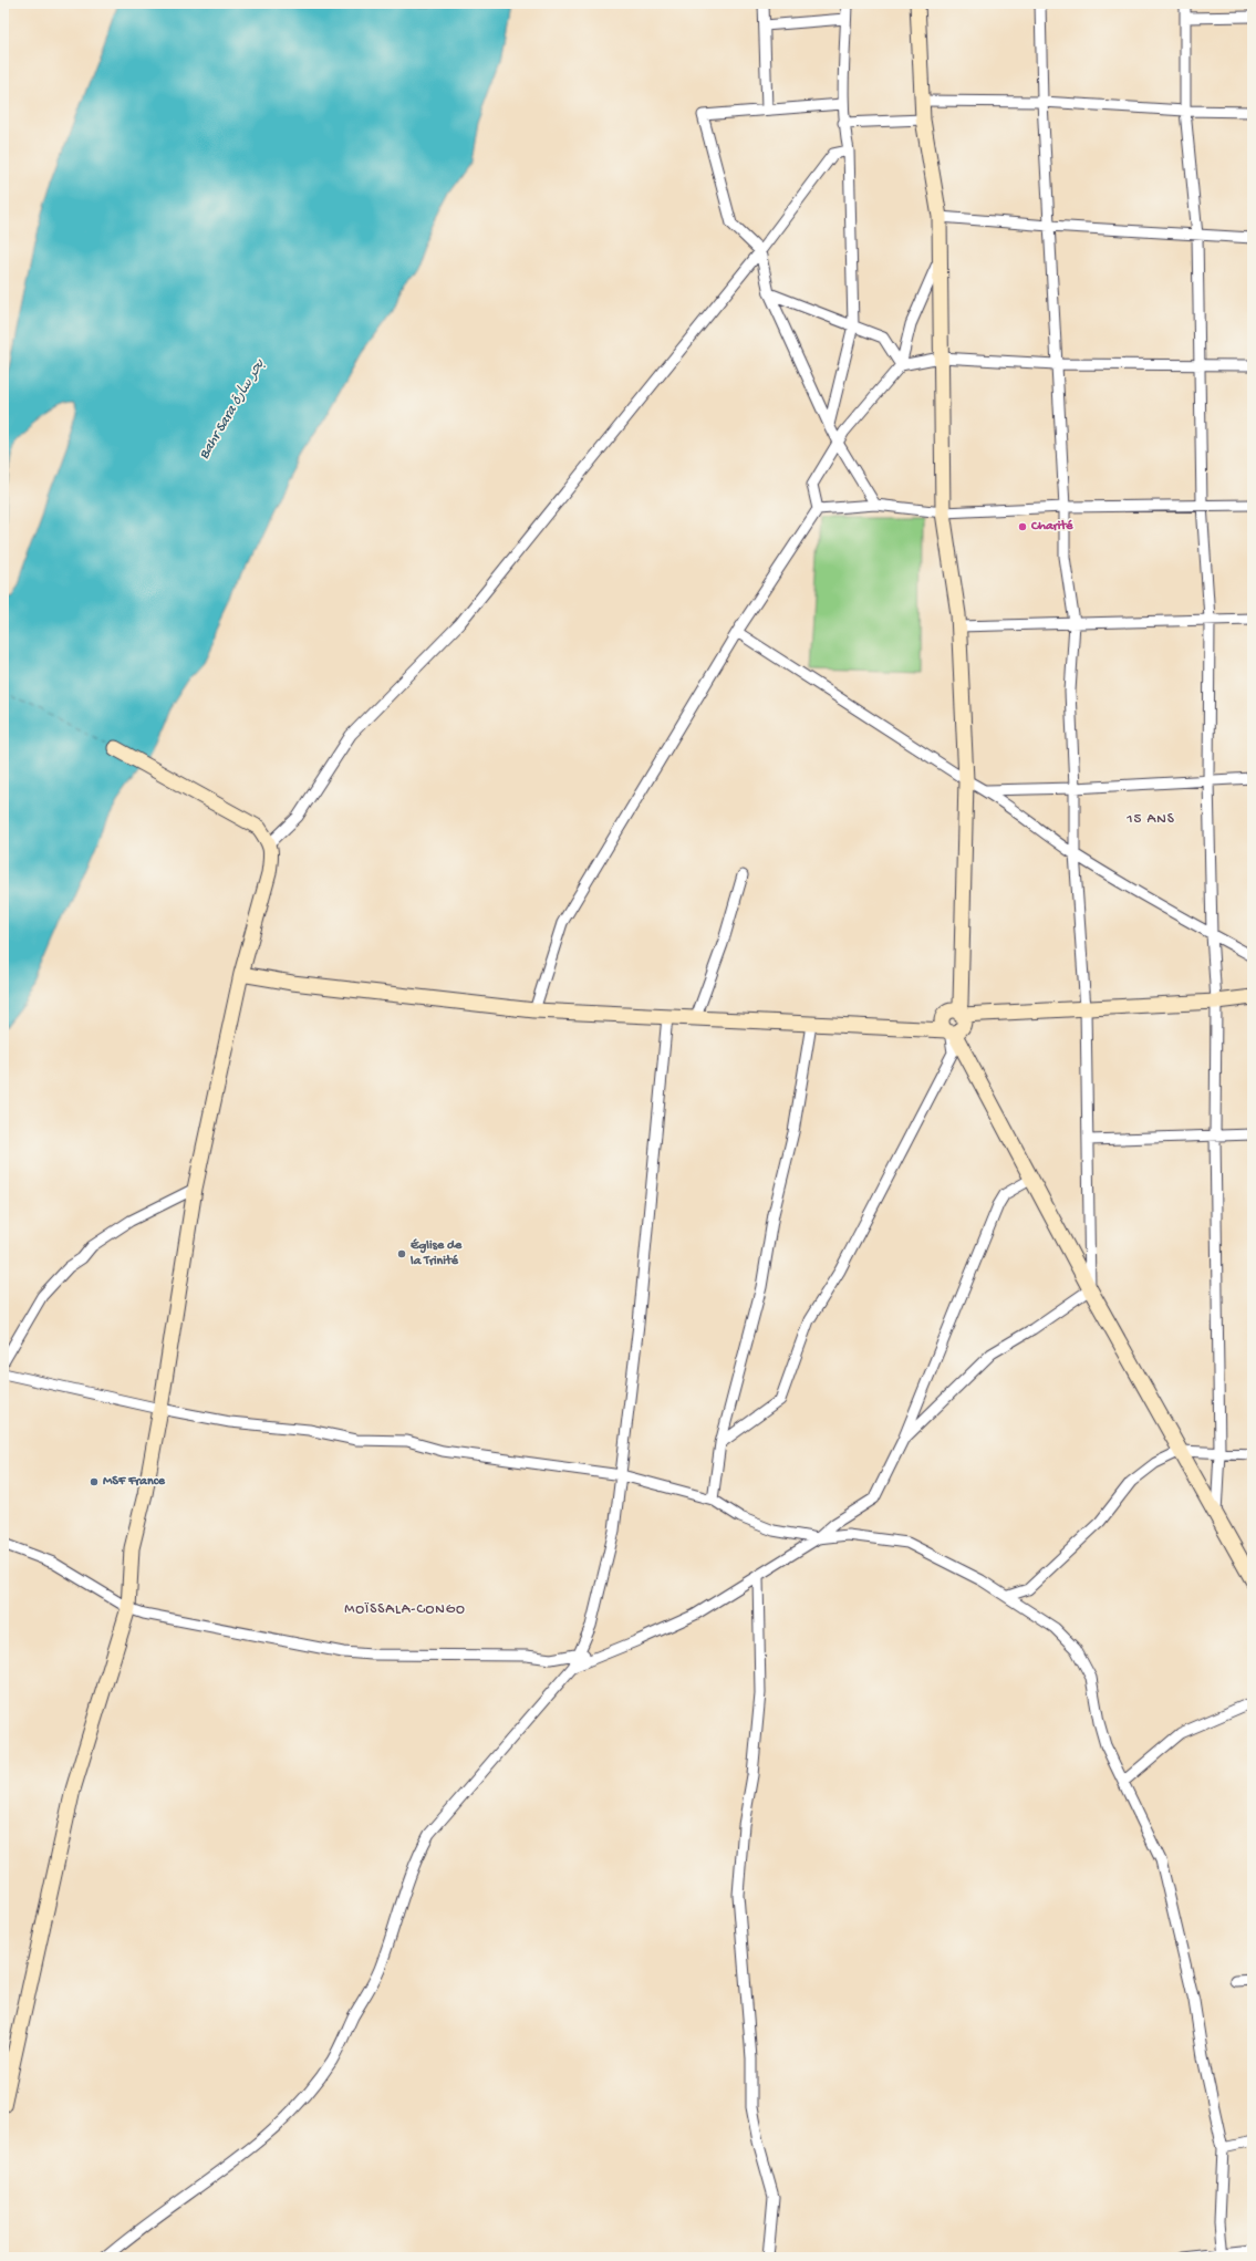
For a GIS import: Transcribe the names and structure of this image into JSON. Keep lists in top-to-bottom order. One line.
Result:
{"districts":["15 ANS","MOÏSSALA-CONGO"],"water":["Bahr Sara بحر سارة"],"places":["Charité","Église de la Trinité","MSF France"]}
